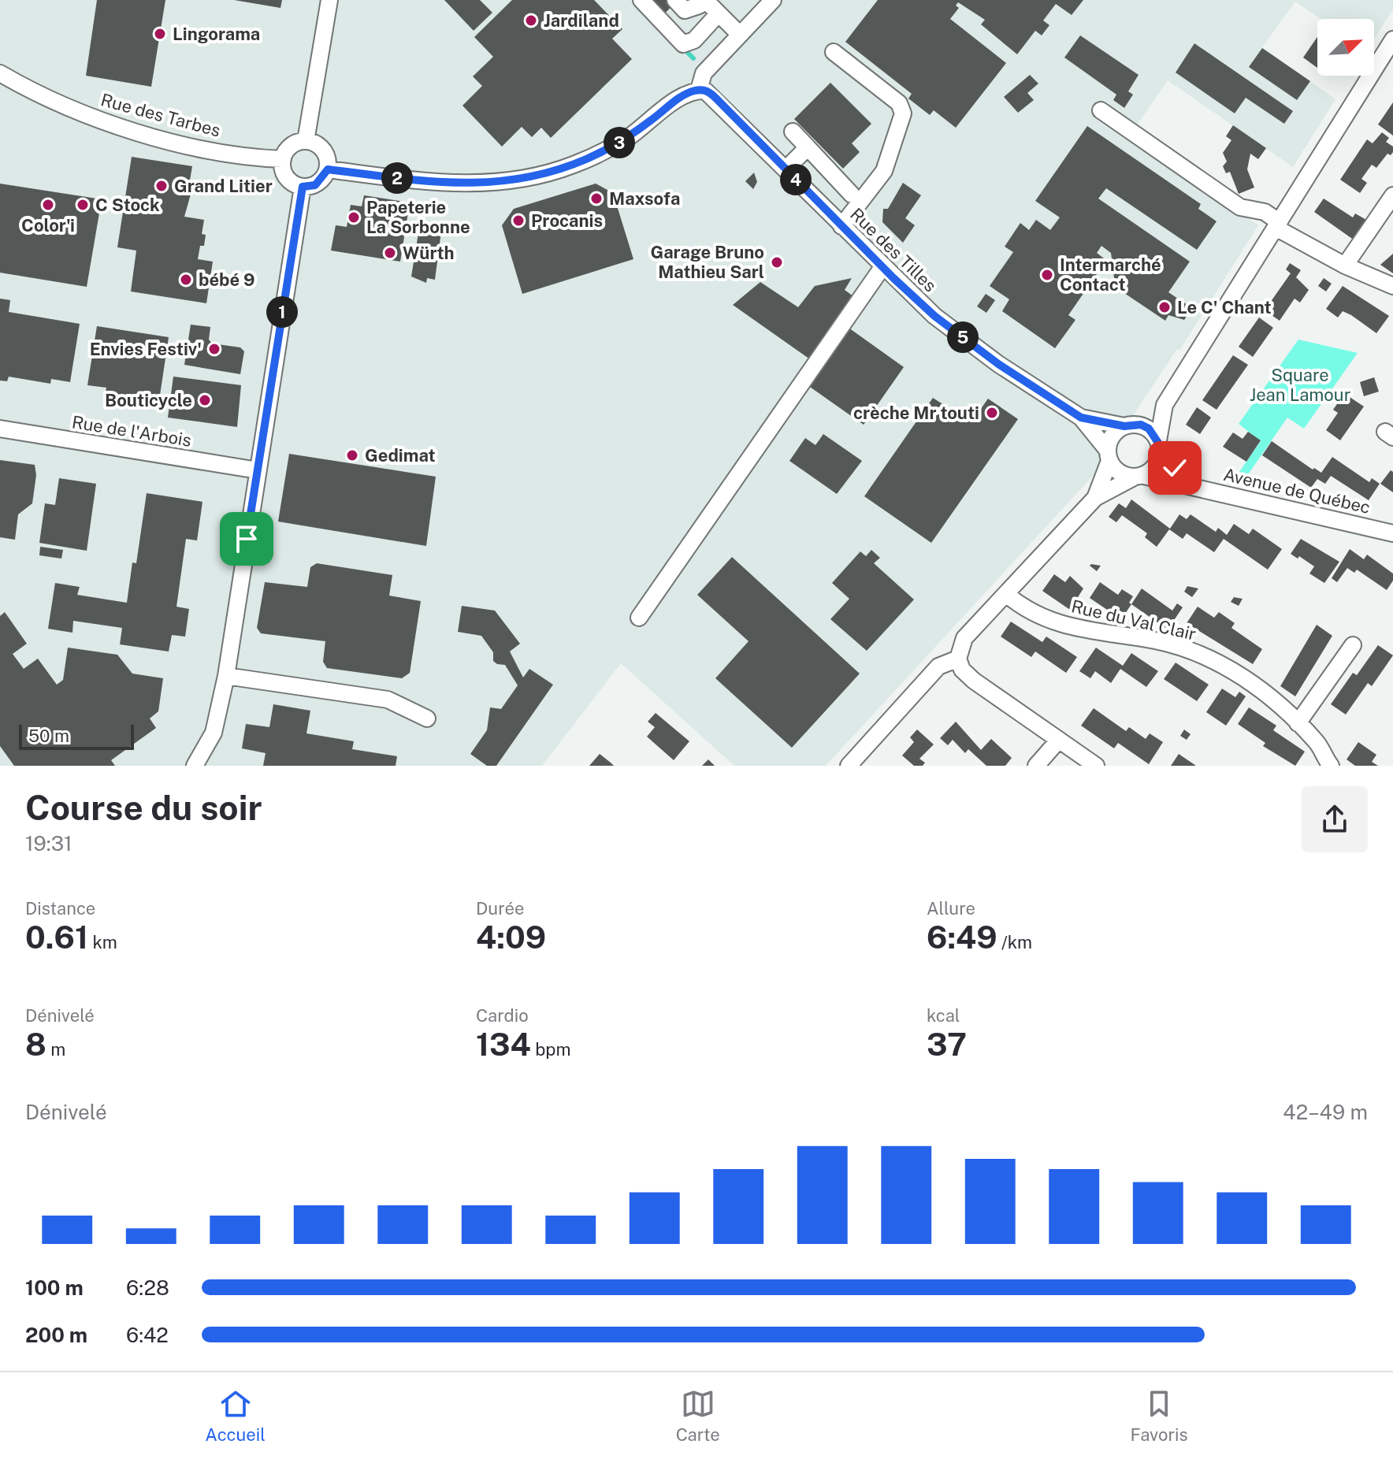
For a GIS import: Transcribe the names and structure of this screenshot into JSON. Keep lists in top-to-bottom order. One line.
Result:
{"streets":{"street":["Rue des Tarbes","Rue des Tilles","Rue de l'Arbois","Avenue de Québec","Rue du Val Clair"]},"crossings":[["Rue des Tilles","Avenue de Québec"]],"parks":["Square Jean Lamour"],"places":["Jardiland","Lingorama","Grand Litier","Maxsofa","Color'i","C Stock","Papeterie La Sorbonne","Procanis","Würth","Garage Bruno Mathieu Sarl","Intermarché Contact","bébé 9","Le C' Chant","Envies Festiv'","Bouticycle","crèche Mr touti","Gedimat"],"scale_bar":"50 m","north":"top right","page":{"pins":["3","2","4","1","5"],"scale":"50 m","heading":["Course du soir","19:31"],"stats":[["Distance","0.61 km"],["Durée","4:09"],["Allure","6:49 /km"],["Dénivelé","8 m"],["Cardio","134 bpm"],["kcal","37"]],"chart":["Dénivelé","42–49 m"],"list":[{"name":"100 m","note":"6:28"},{"name":"200 m","note":"6:42"}],"tabs":["Accueil","Carte","Favoris"]}}
